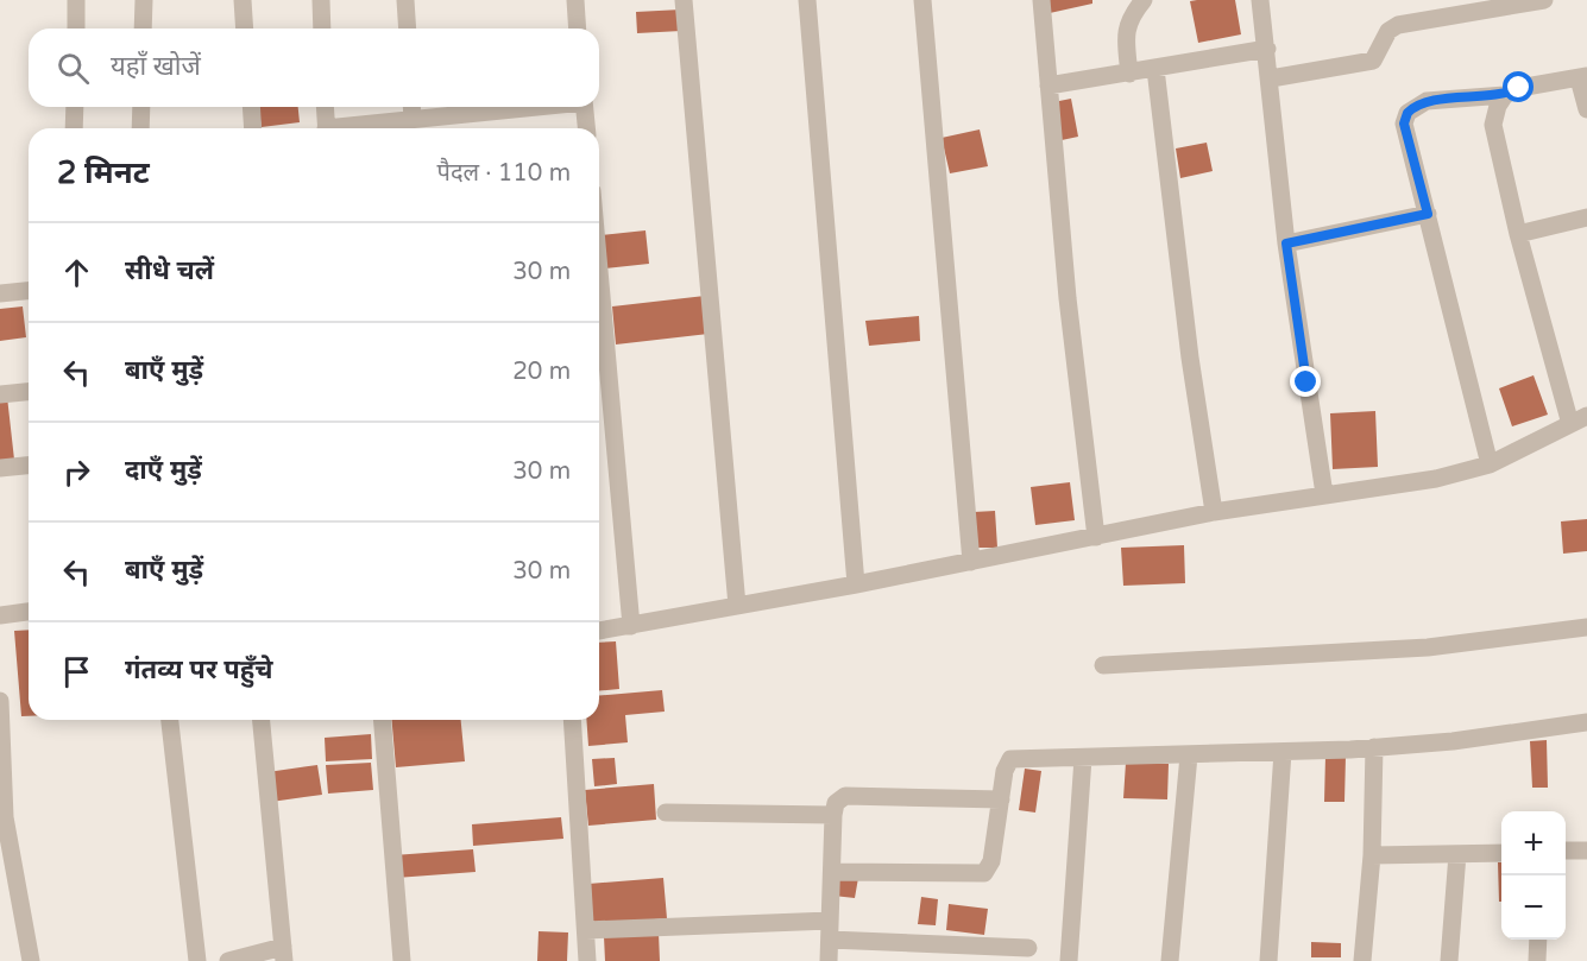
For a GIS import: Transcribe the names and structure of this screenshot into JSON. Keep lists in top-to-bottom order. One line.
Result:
{"page":{"search":"यहाँ खोजें","heading":["2 मिनट","पैदल · 110 m"],"list":[["सीधे चलें","30 m"],["बाएँ मुड़ें","20 m"],["दाएँ मुड़ें","30 m"],["बाएँ मुड़ें","30 m"],"गंतव्य पर पहुँचे"],"map_buttons":["+","−"]}}
